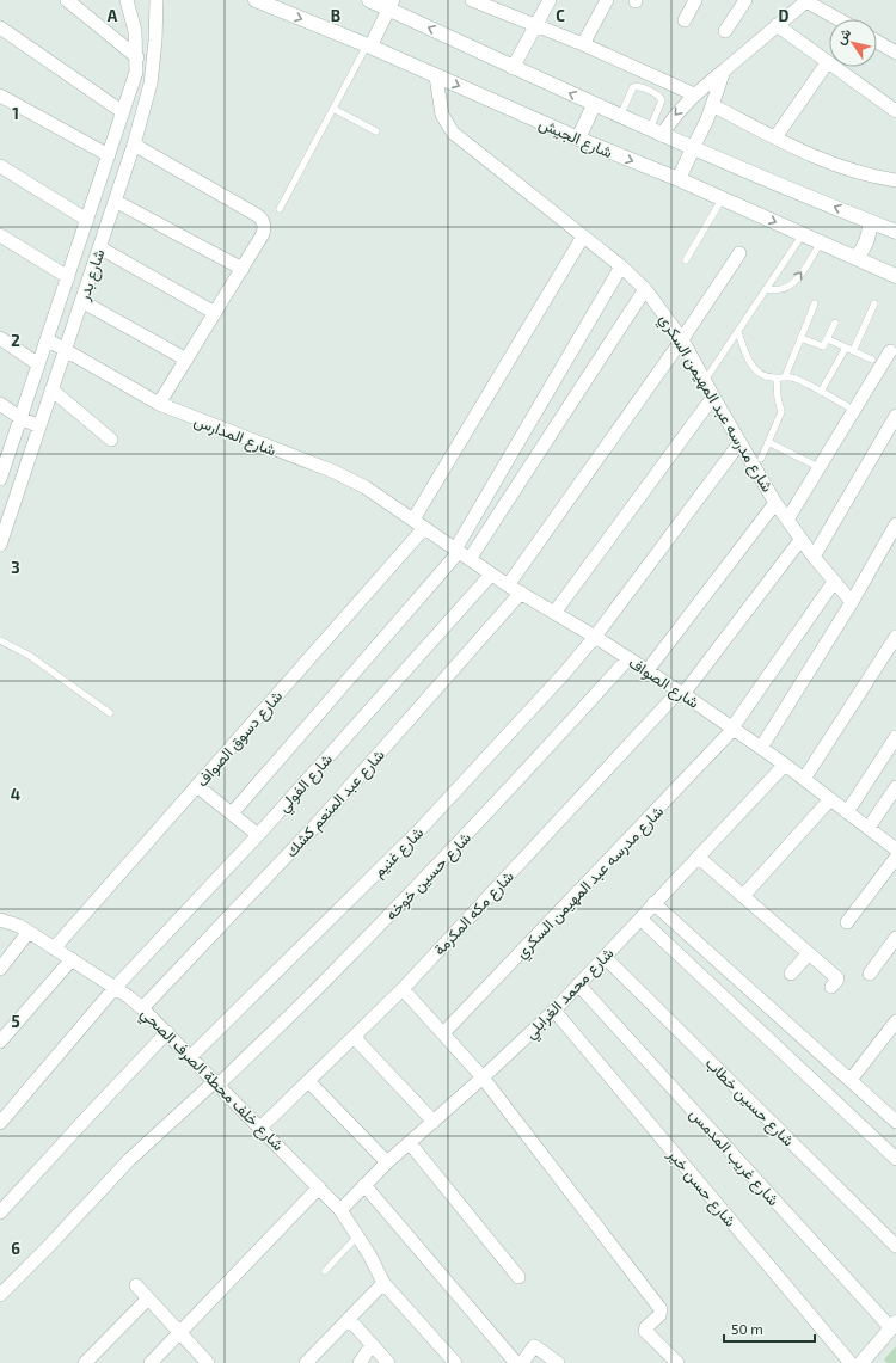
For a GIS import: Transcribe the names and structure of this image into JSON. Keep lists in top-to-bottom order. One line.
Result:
{"streets":{"main road":["شارع الجيش"],"street":["شارع بدر","شارع مدرسه عبد المهيمن السكري","شارع المدارس","شارع الصواف","شارع دسوق الصواف","شارع الفولي","شارع عبد المنعم كشك","شارع غنيم","شارع حسين خوخه","شارع مكه المكرمة","شارع محمد الغرابلي","شارع خلف محطة الصرف الصحي","شارع حسين خطاب","شارع غريب المدمس","شارع حسن خير"]},"crossings":[["شارع الجيش","شارع مدرسه عبد المهيمن السكري"],["شارع بدر","شارع المدارس"],["شارع مدرسه عبد المهيمن السكري","شارع الصواف"],["شارع مدرسه عبد المهيمن السكري","شارع غنيم"],["شارع مدرسه عبد المهيمن السكري","شارع مكه المكرمة"],["شارع المدارس","شارع الصواف"],["شارع المدارس","شارع دسوق الصواف"],["شارع الصواف","شارع دسوق الصواف"],["شارع الصواف","شارع الفولي"],["شارع الصواف","شارع عبد المنعم كشك"],["شارع الصواف","شارع غنيم"],["شارع الصواف","شارع حسين خوخه"],["شارع الصواف","شارع مكه المكرمة"],["شارع الصواف","شارع محمد الغرابلي"],["شارع دسوق الصواف","شارع خلف محطة الصرف الصحي"],["شارع الفولي","شارع خلف محطة الصرف الصحي"],["شارع عبد المنعم كشك","شارع خلف محطة الصرف الصحي"],["شارع غنيم","شارع خلف محطة الصرف الصحي"],["شارع حسين خوخه","شارع خلف محطة الصرف الصحي"],["شارع مكه المكرمة","شارع خلف محطة الصرف الصحي"],["شارع محمد الغرابلي","شارع خلف محطة الصرف الصحي"],["شارع محمد الغرابلي","شارع حسين خطاب"],["شارع محمد الغرابلي","شارع غريب المدمس"],["شارع محمد الغرابلي","شارع حسن خير"]],"scale_bar":"50 m","north":"top left","grid":{"columns":["A","B","C","D"],"rows":["1","2","3","4","5","6"]}}
